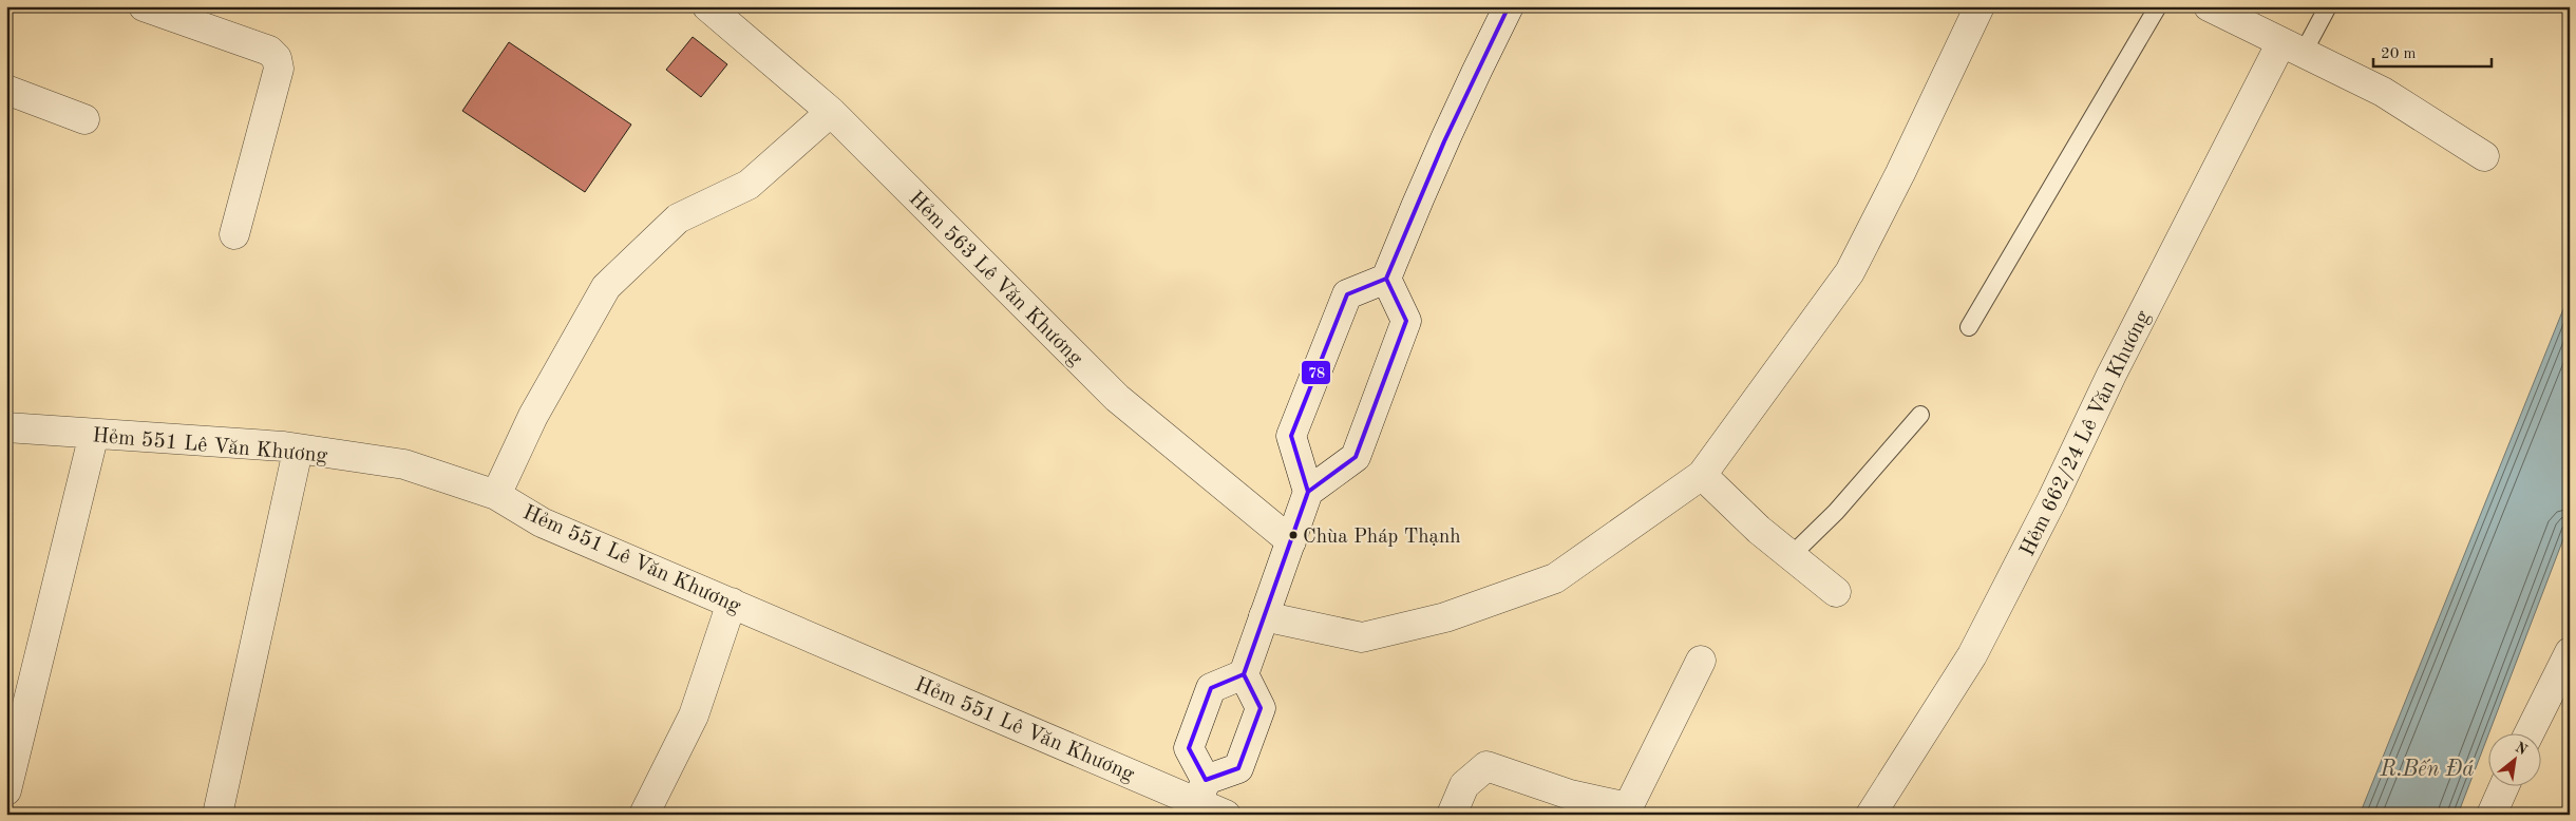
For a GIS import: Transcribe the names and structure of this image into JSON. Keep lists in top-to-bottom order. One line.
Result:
{"streets":{"street":["Hẻm 563 Lê Văn Khương","Hẻm 662/24 Lê Văn Khương","Hẻm 551 Lê Văn Khương"]},"water":["R.Bến Đá"],"places":["Chùa Pháp Thạnh"],"lines":["transit line 78"],"scale_bar":"20 m","north":"top right"}
